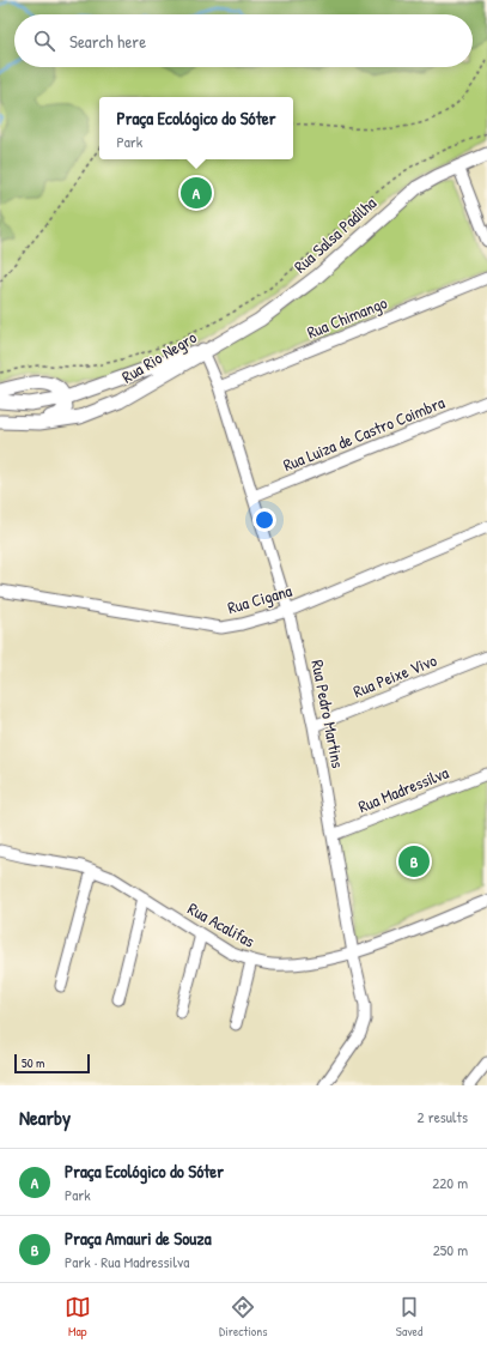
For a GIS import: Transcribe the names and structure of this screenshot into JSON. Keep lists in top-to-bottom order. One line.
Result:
{"streets":{"main road":["Rua Salsa Padilha","Rua Rio Negro"],"street":["Rua Chimango","Rua Luiza de Castro Coimbra","Rua Cigana","Rua Peixe Vivo","Rua Pedro Martins","Rua Madressilva","Rua Acalifas"]},"crossings":[["Rua Salsa Padilha","Rua Rio Negro"],["Rua Salsa Padilha","Rua Pedro Martins"],["Rua Chimango","Rua Pedro Martins"],["Rua Rio Negro","Rua Pedro Martins"],["Rua Luiza de Castro Coimbra","Rua Pedro Martins"],["Rua Cigana","Rua Pedro Martins"],["Rua Peixe Vivo","Rua Pedro Martins"],["Rua Pedro Martins","Rua Madressilva"],["Rua Pedro Martins","Rua Acalifas"]],"scale_bar":"50 m","page":{"search":"Search here","popup":["Praça Ecológico do Sóter","Park"],"pins":["A","B"],"scale":"50 m","heading":["Nearby","2 results"],"list":[{"mark":"A","name":"Praça Ecológico do Sóter","note":"Park","value":"220 m"},{"mark":"B","name":"Praça Amauri de Souza","note":"Park · Rua Madressilva","value":"250 m"}],"nav":["Map","Directions","Saved"]}}
